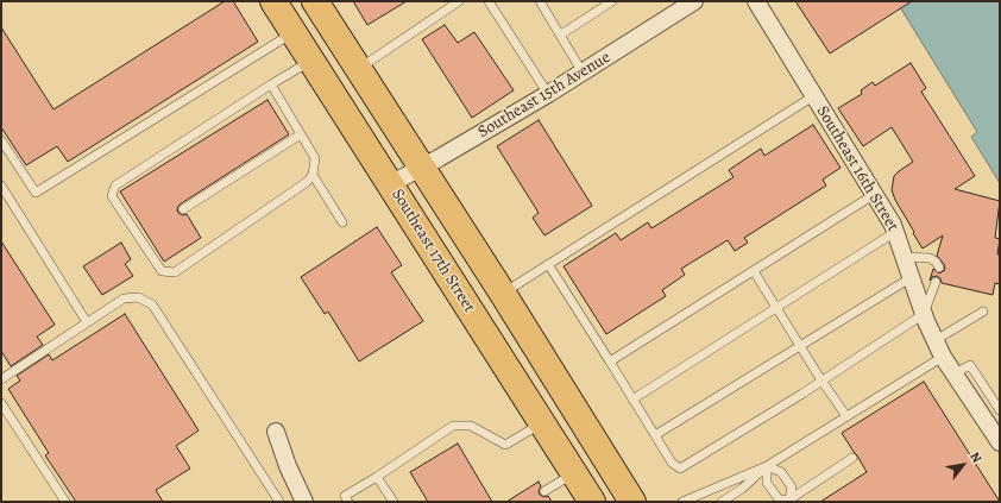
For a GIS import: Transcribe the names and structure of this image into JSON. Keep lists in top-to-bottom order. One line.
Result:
{"streets":{"main road":["Southeast 17th Street"],"street":["Southeast 15th Avenue","Southeast 16th Street"]},"crossings":[["Southeast 15th Avenue","Southeast 17th Street"]],"north":"top right"}
